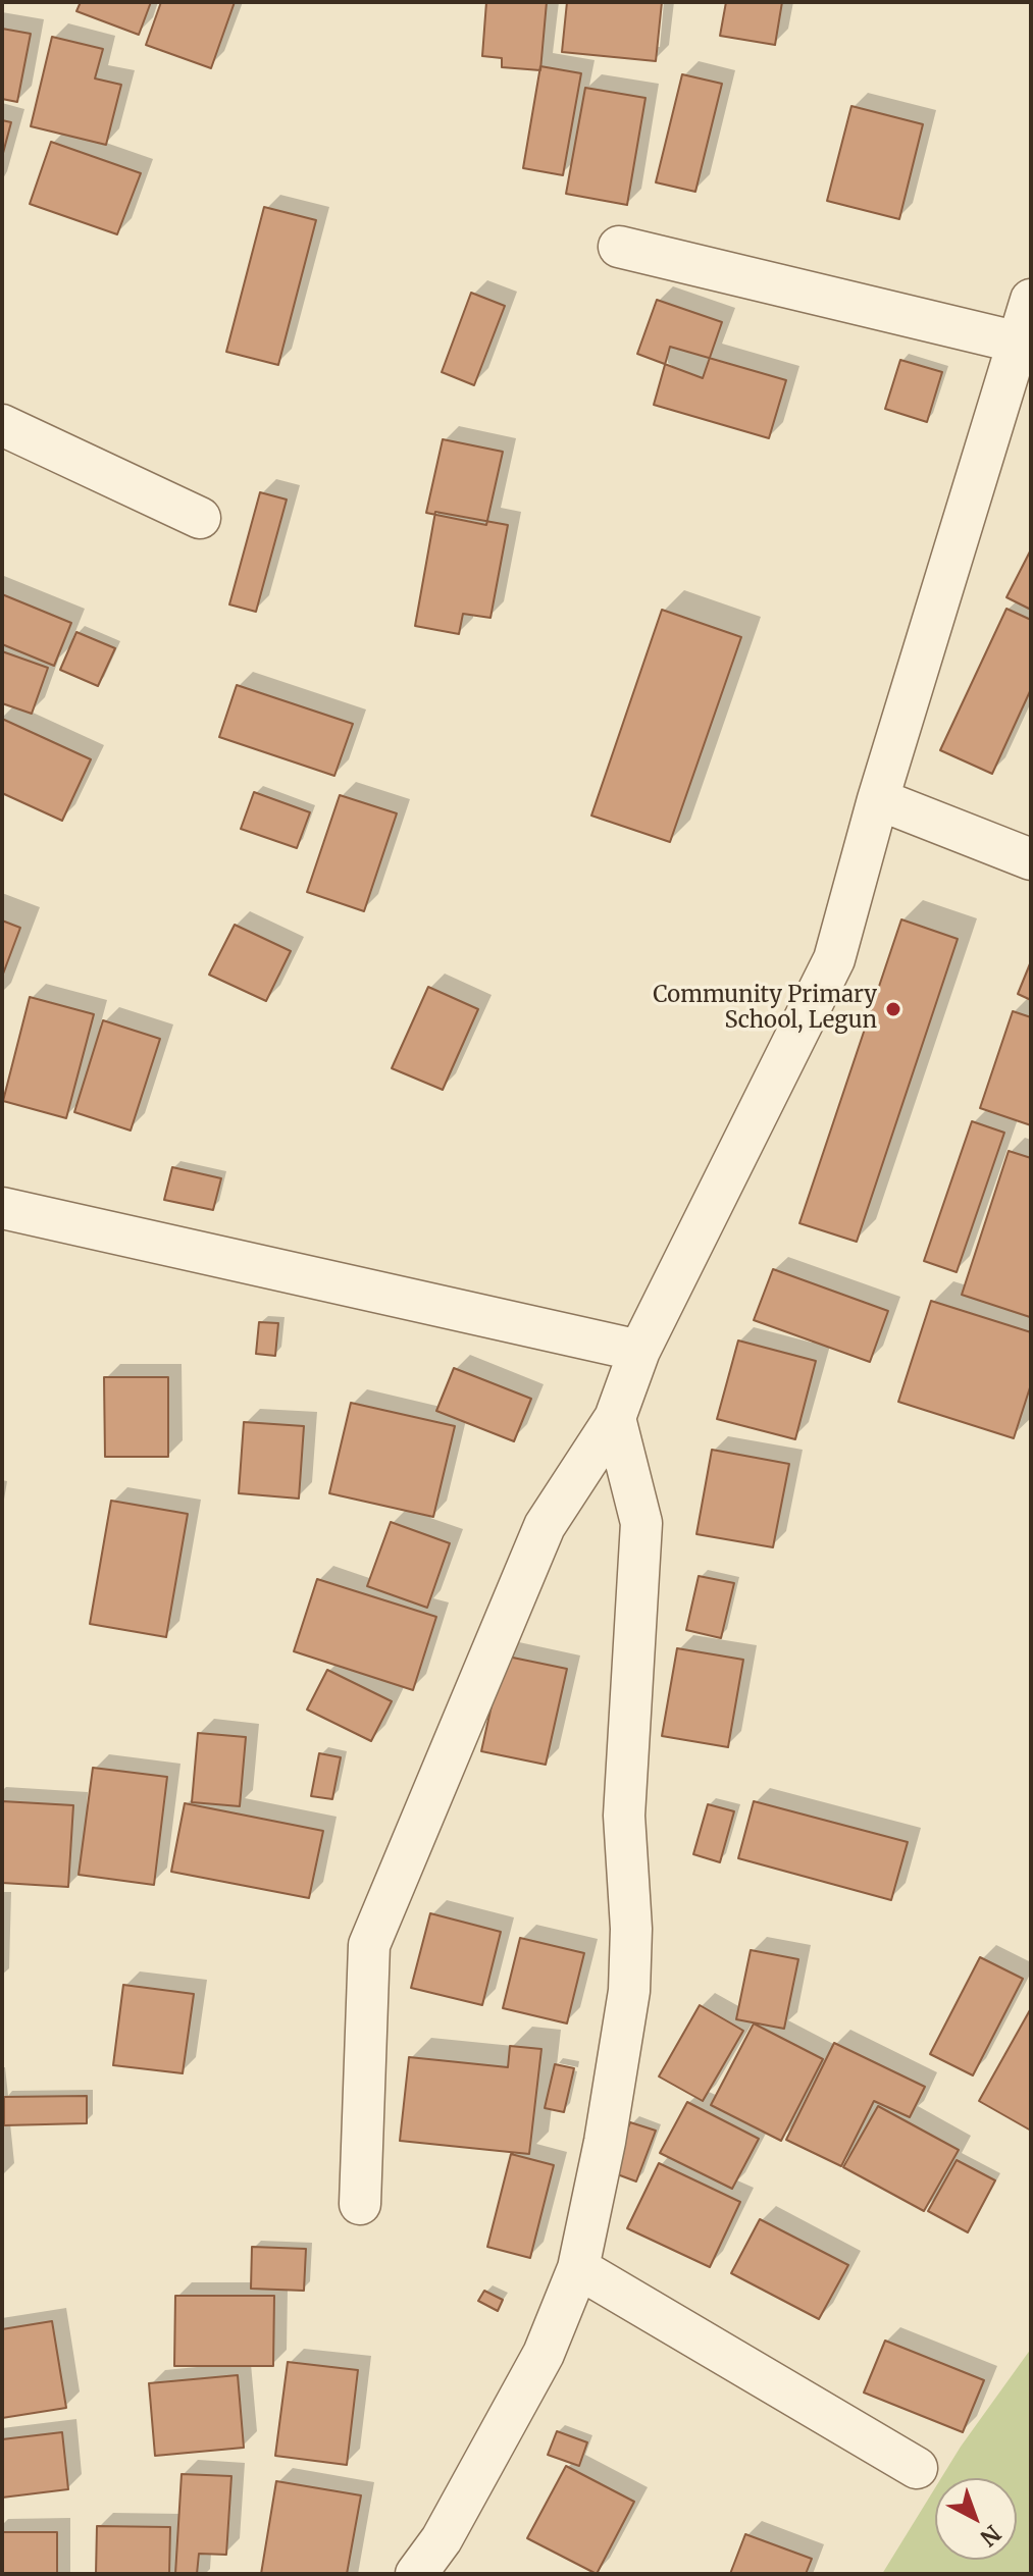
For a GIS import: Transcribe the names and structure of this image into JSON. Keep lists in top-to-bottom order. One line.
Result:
{"places":["Community Primary School, Legun"],"north":"bottom right"}
